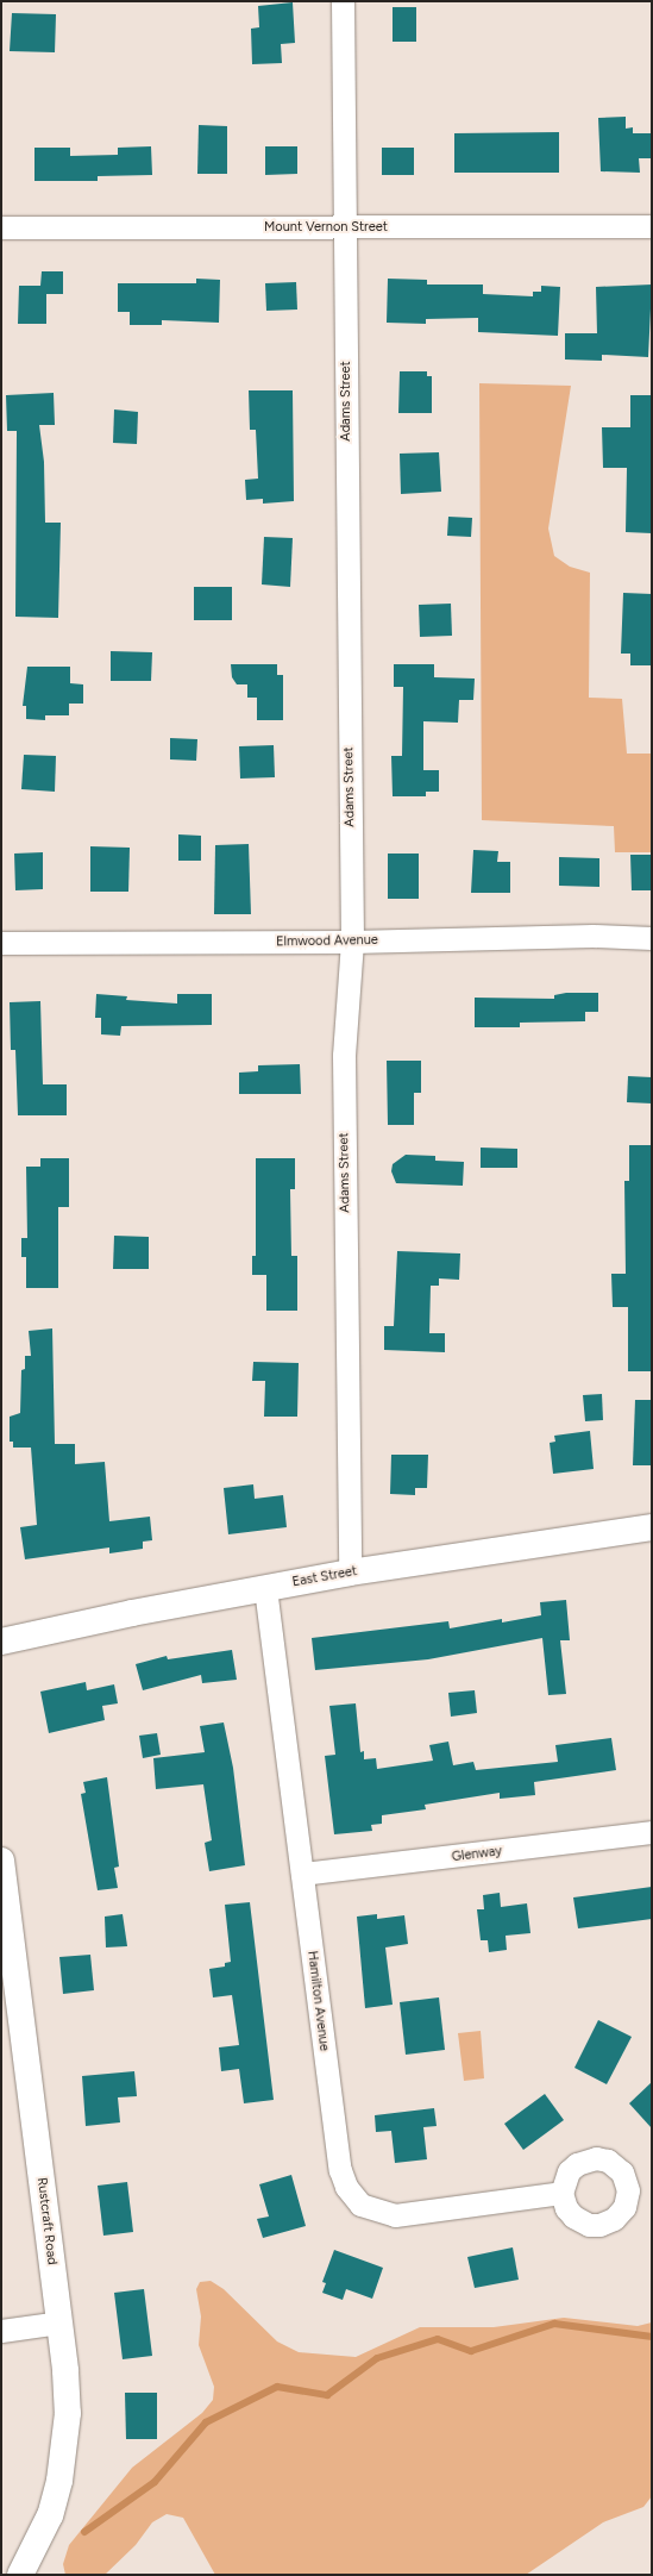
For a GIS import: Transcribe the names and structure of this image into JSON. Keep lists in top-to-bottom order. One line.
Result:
{"streets":{"main road":["East Street","Rustcraft Road"],"street":["Mount Vernon Street","Adams Street","Elmwood Avenue","Glenway","Hamilton Avenue"]},"crossings":[["Mount Vernon Street","Adams Street"],["Adams Street","Elmwood Avenue"],["Adams Street","East Street"],["East Street","Hamilton Avenue"],["Glenway","Hamilton Avenue"]]}
